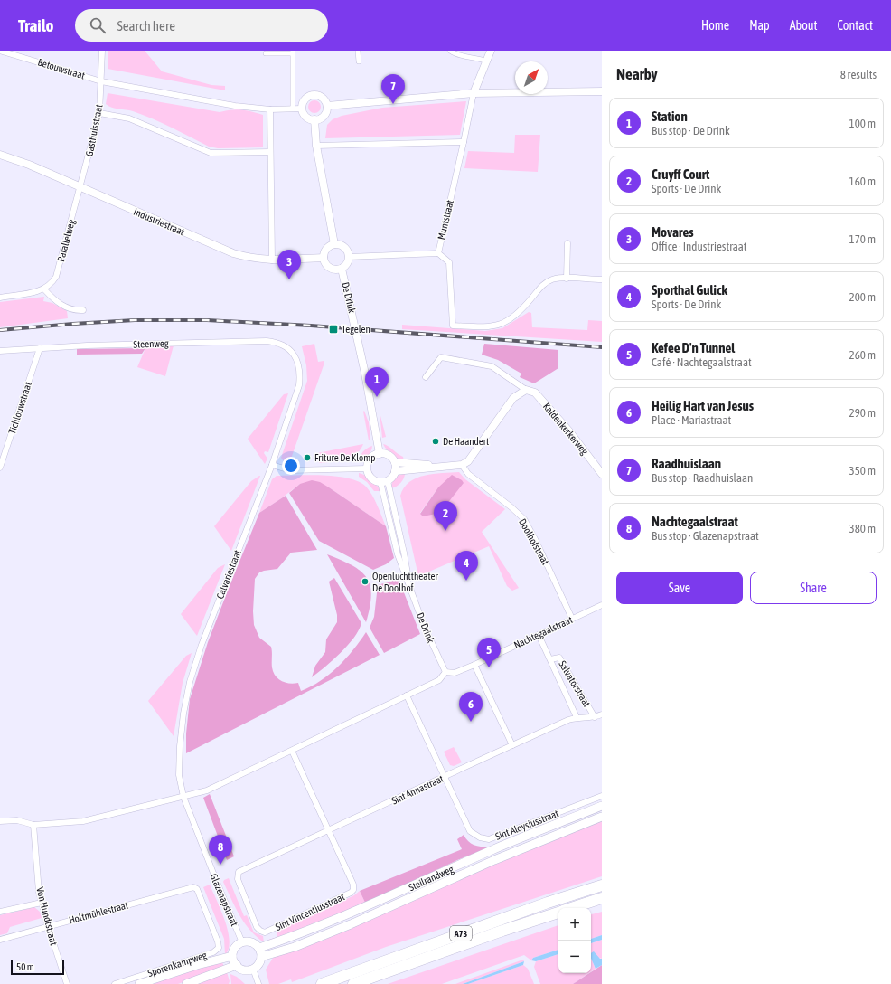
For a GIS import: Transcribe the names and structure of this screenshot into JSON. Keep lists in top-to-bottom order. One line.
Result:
{"streets":{"highway":["A73"],"main road":["Steilrandweg"],"street":["Betouwstraat","Gasthuisstraat","Muntstraat","Industriestraat","Parallelweg","De Drink","Steenweg","Tichlouwstraat","Kaldenkerkerweg","Doolhofstraat","Calvariestraat","Nachtegaalstraat","Salvatorstraat","Sint Annastraat","Sint Aloysiusstraat","Glazenapstraat","Sint Vincentiusstraat","Holtmühlestraat","Von Hundtstraat","Sporenkampweg"]},"crossings":[["Betouwstraat","Gasthuisstraat"],["Gasthuisstraat","Industriestraat"],["Gasthuisstraat","Parallelweg"],["Industriestraat","Parallelweg"],["Industriestraat","De Drink"],["De Drink","Nachtegaalstraat"],["Steenweg","Tichlouwstraat"],["Steenweg","Calvariestraat"],["Doolhofstraat","Nachtegaalstraat"],["Calvariestraat","Glazenapstraat"],["Nachtegaalstraat","Salvatorstraat"],["Salvatorstraat","Sint Annastraat"],["Sint Annastraat","Sint Aloysiusstraat"],["Sint Annastraat","Sint Vincentiusstraat"],["Steilrandweg","Glazenapstraat"],["Glazenapstraat","Holtmühlestraat"],["Glazenapstraat","Sporenkampweg"],["Holtmühlestraat","Von Hundtstraat"]],"places":{"transit":["Tegelen"],"other":["De Haandert","Friture De Klomp","Openluchttheater De Doolhof"]},"scale_bar":"50 m","north":"top right","page":{"header":"Trailo","search":"Search here","nav":["Home","Map","About","Contact"],"heading":["Nearby","8 results"],"pins":["7","3","1","2","4","5","6","8"],"list":[{"mark":"1","name":"Station","note":"Bus stop · De Drink","value":"100 m"},{"mark":"2","name":"Cruyff Court","note":"Sports · De Drink","value":"160 m"},{"mark":"3","name":"Movares","note":"Office · Industriestraat","value":"170 m"},{"mark":"4","name":"Sporthal Gulick","note":"Sports · De Drink","value":"200 m"},{"mark":"5","name":"Kefee D'n Tunnel","note":"Café · Nachtegaalstraat","value":"260 m"},{"mark":"6","name":"Heilig Hart van Jesus","note":"Place · Mariastraat","value":"290 m"},{"mark":"7","name":"Raadhuislaan","note":"Bus stop · Raadhuislaan","value":"350 m"},{"mark":"8","name":"Nachtegaalstraat","note":"Bus stop · Glazenapstraat","value":"380 m"}],"buttons":["Save","Share"],"map_buttons":["+","−"],"scale":"50 m"}}
